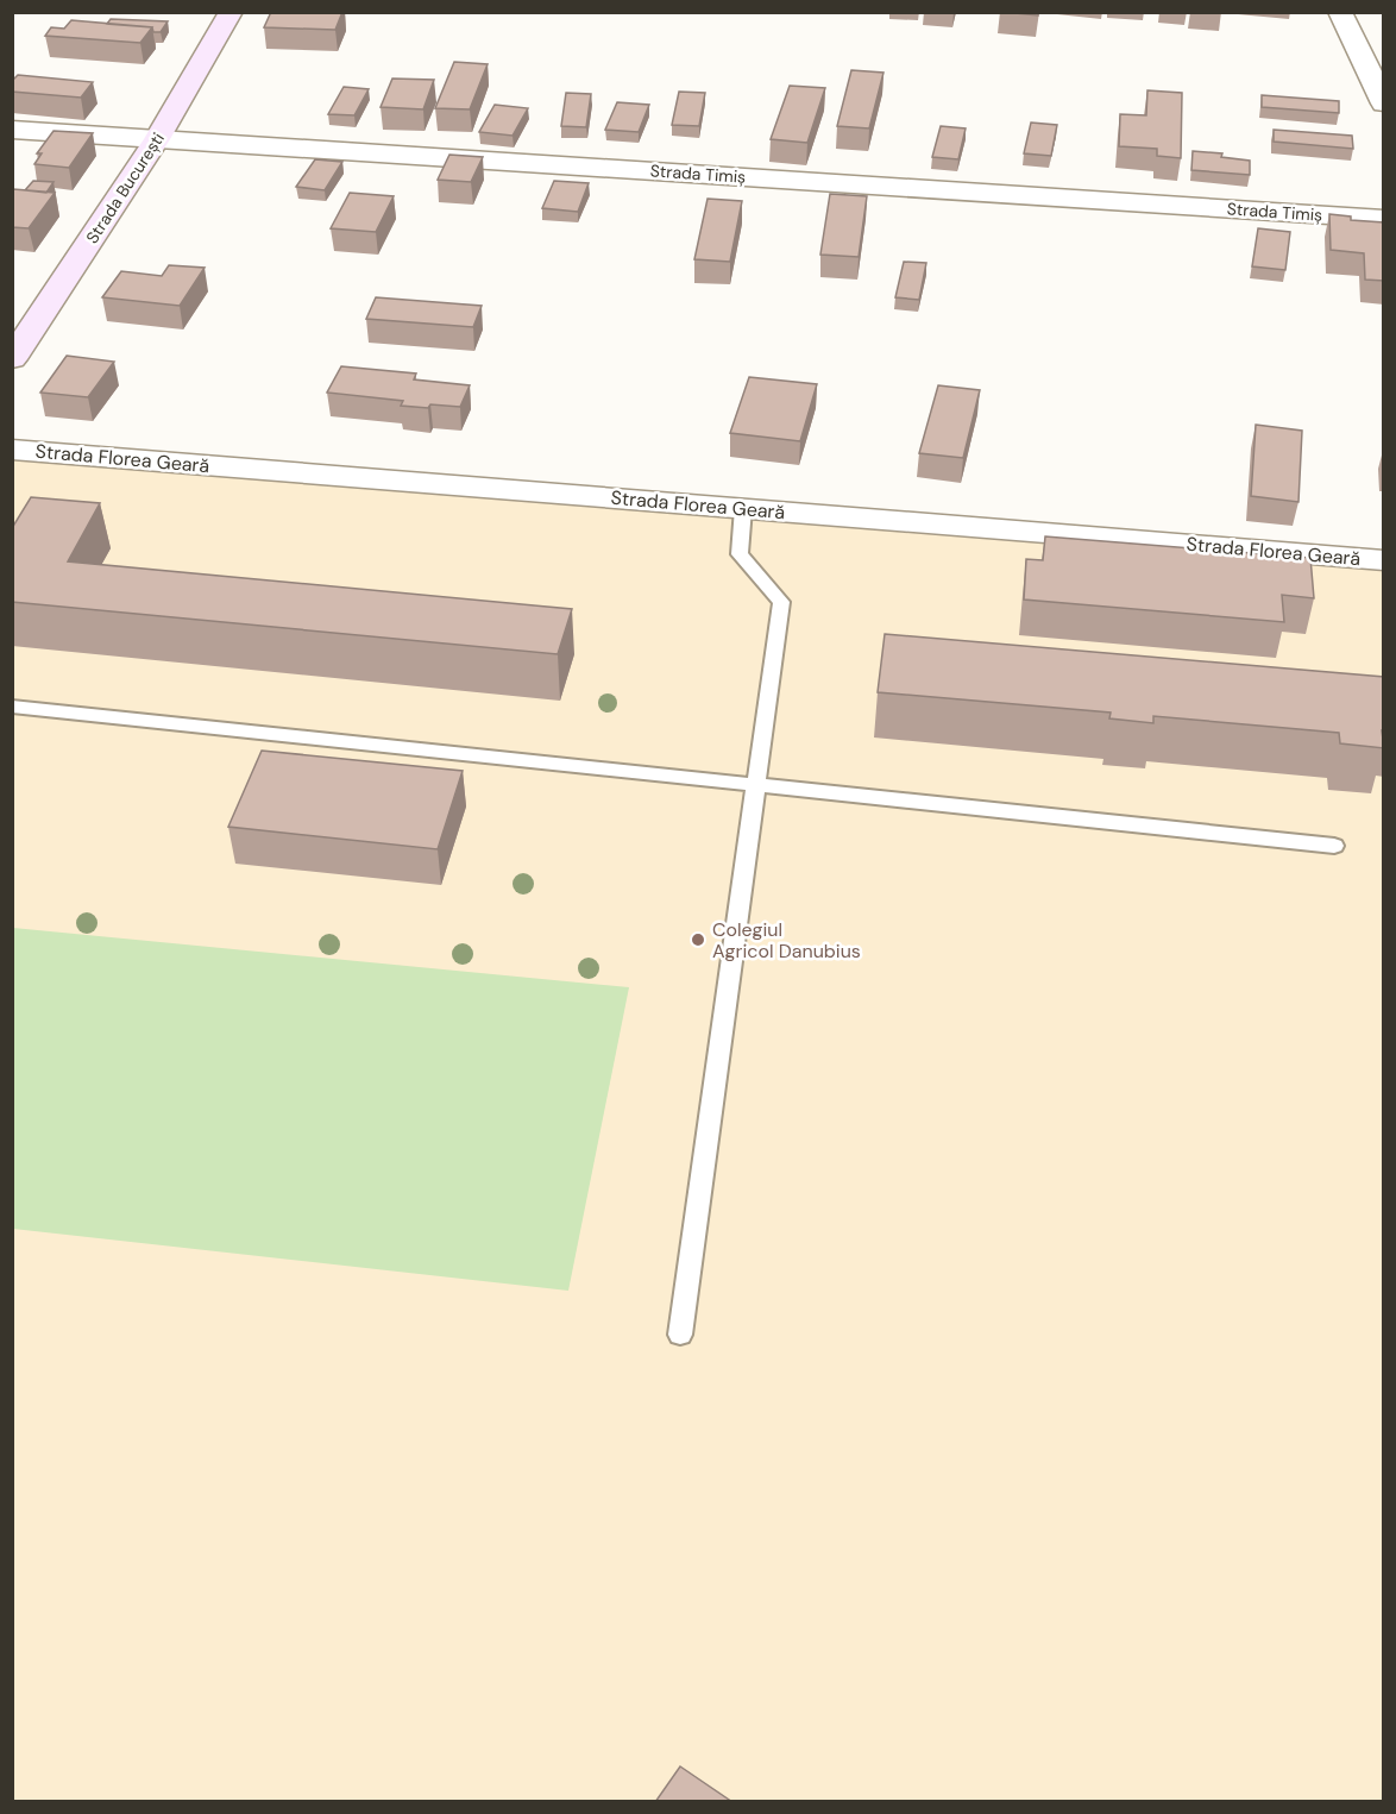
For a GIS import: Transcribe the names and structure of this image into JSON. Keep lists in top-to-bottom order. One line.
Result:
{"streets":{"street":["Strada Timiș","Strada București","Strada Florea Geară"]},"crossings":[["Strada Timiș","Strada București"]],"places":["Colegiul Agricol Danubius"]}
